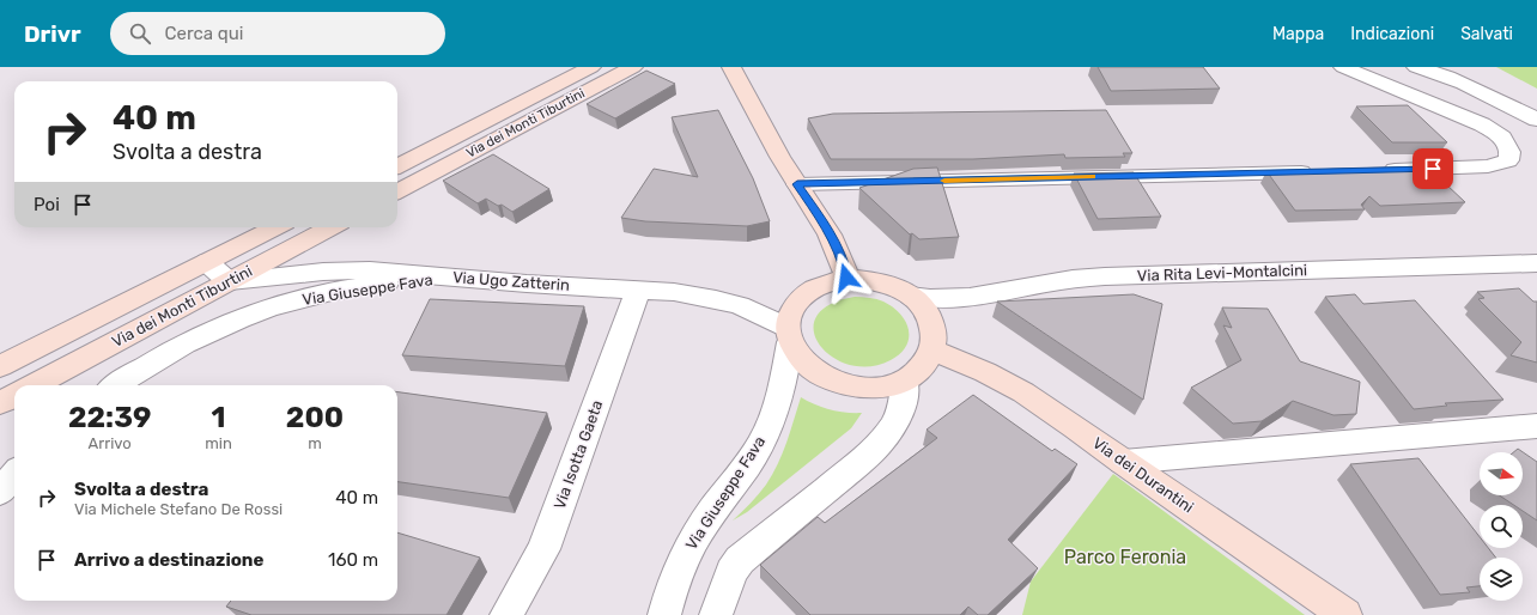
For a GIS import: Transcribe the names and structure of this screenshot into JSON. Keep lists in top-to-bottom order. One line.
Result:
{"streets":{"main road":["Via dei Monti Tiburtini","Via dei Durantini"],"street":["Via Rita Levi-Montalcini","Via Ugo Zatterin","Via Giuseppe Fava","Via Isotta Gaeta"]},"crossings":[["Via dei Monti Tiburtini","Via Ugo Zatterin"],["Via Rita Levi-Montalcini","Via Ugo Zatterin"],["Via Rita Levi-Montalcini","Via Giuseppe Fava"],["Via Rita Levi-Montalcini","Via dei Durantini"],["Via Ugo Zatterin","Via Giuseppe Fava"],["Via Ugo Zatterin","Via Isotta Gaeta"],["Via Ugo Zatterin","Via dei Durantini"],["Via Giuseppe Fava","Via dei Durantini"]],"parks":["Parco Feronia"],"north":"right","page":{"header":"Drivr","search":"Cerca qui","nav":["Mappa","Indicazioni","Salvati"],"turn":["40 m","Svolta a destra"],"then":"Poi","eta":["22:39","Arrivo","1","min","200","m"],"list":[{"name":"Svolta a destra","note":"Via Michele Stefano De Rossi","value":"40 m"},{"name":"Arrivo a destinazione","value":"160 m"}]}}
